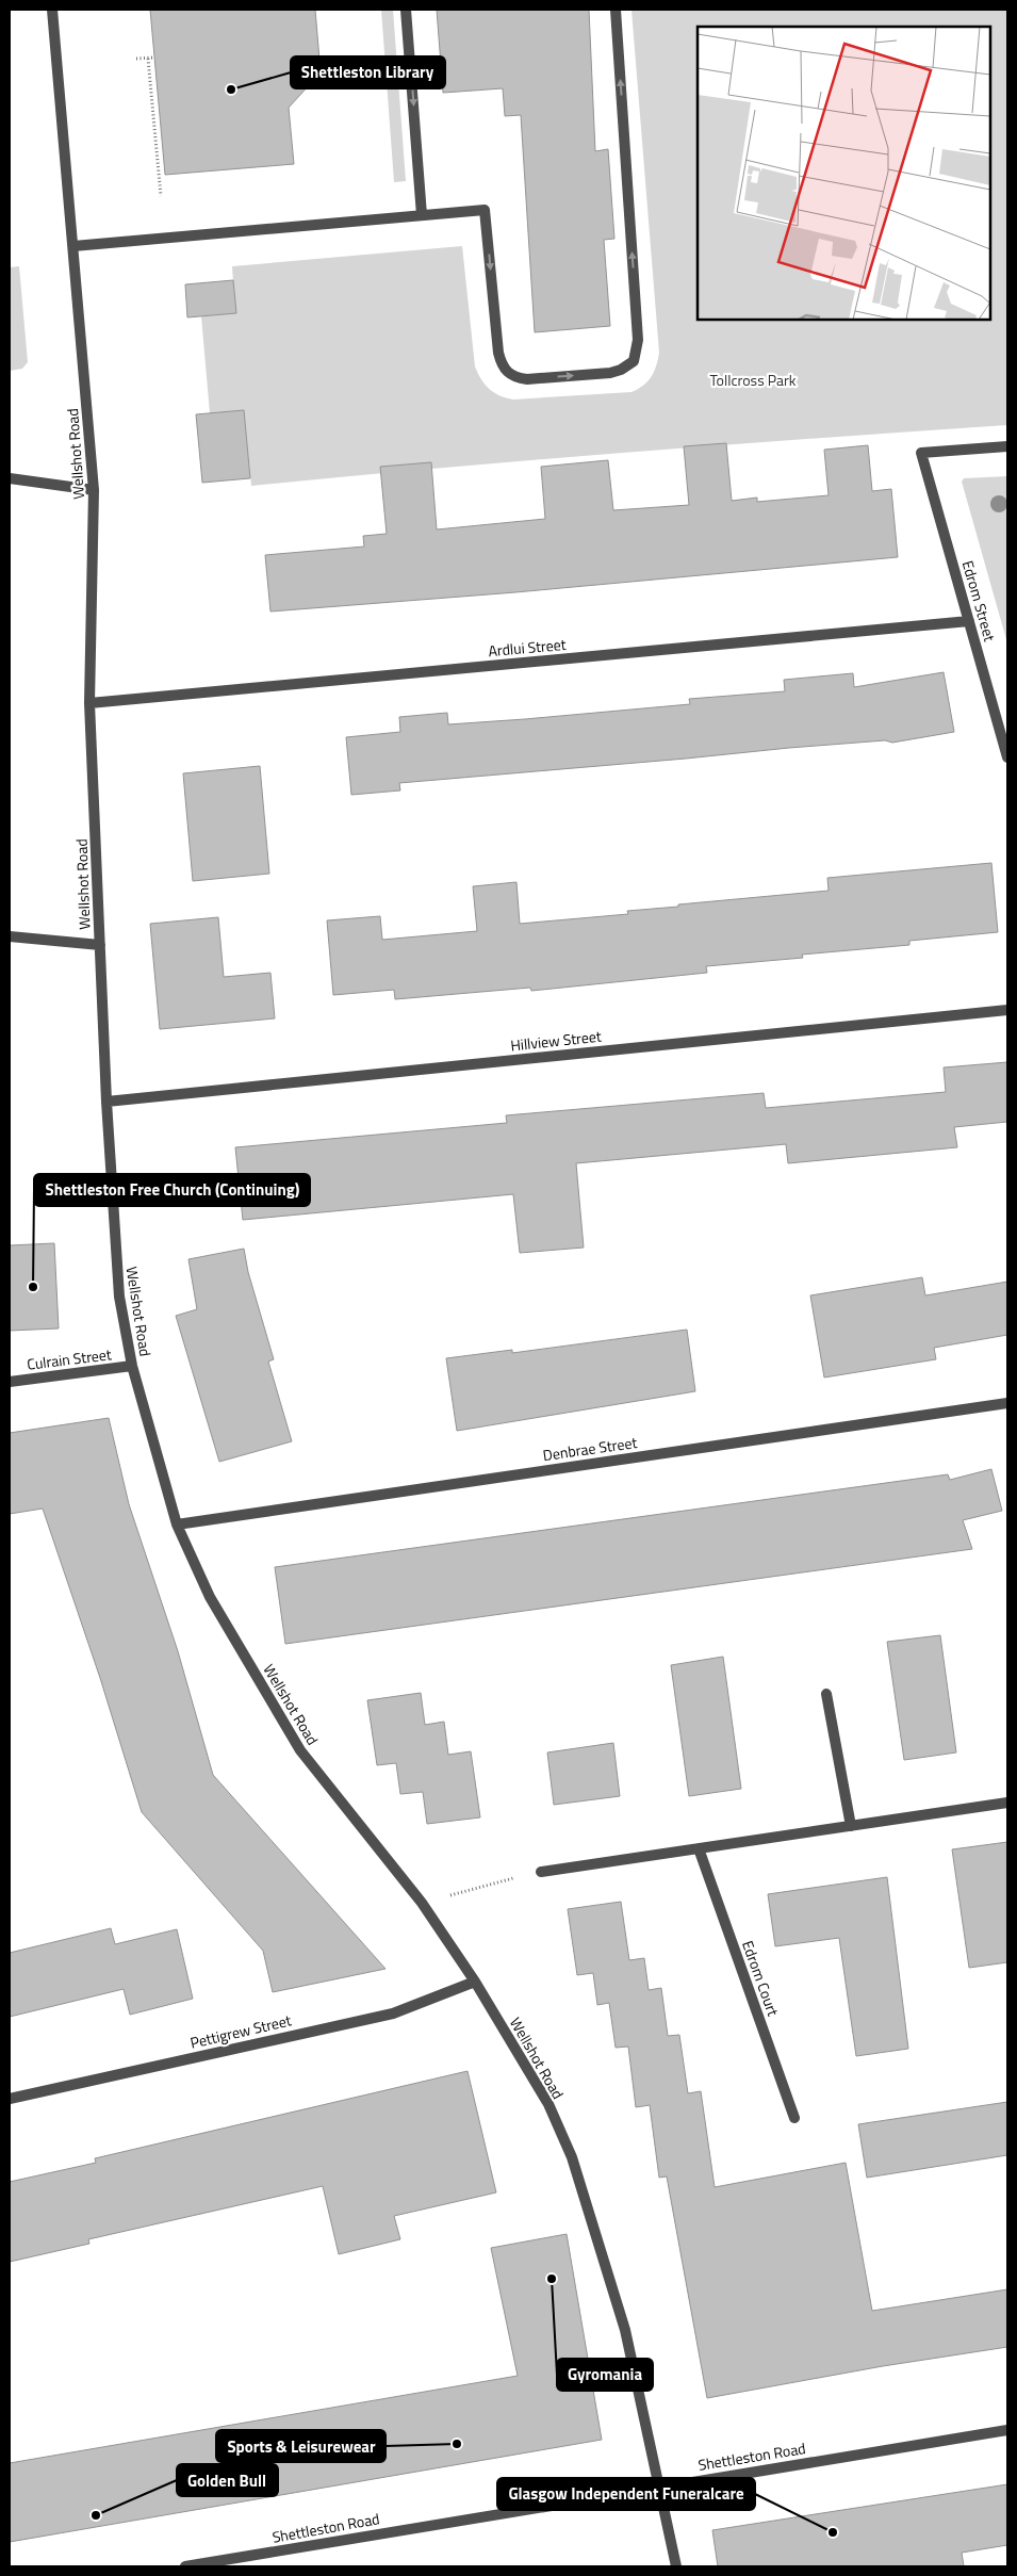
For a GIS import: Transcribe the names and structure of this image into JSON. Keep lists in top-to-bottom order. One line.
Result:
{"streets":{"street":["Wellshot Road","Edrom Street","Ardlui Street","Hillview Street","Culrain Street","Denbrae Street","Edrom Court","Pettigrew Street","Shettleston Road"]},"crossings":[["Wellshot Road","Ardlui Street"],["Wellshot Road","Hillview Street"],["Wellshot Road","Culrain Street"],["Wellshot Road","Denbrae Street"],["Wellshot Road","Pettigrew Street"],["Wellshot Road","Shettleston Road"],["Edrom Street","Ardlui Street"]],"parks":["Tollcross Park"],"places":["Shettleston Library","Shettleston Free Church (Continuing)","Gyromania","Sports & Leisurewear","Golden Bull","Glasgow Independent Funeralcare"]}
